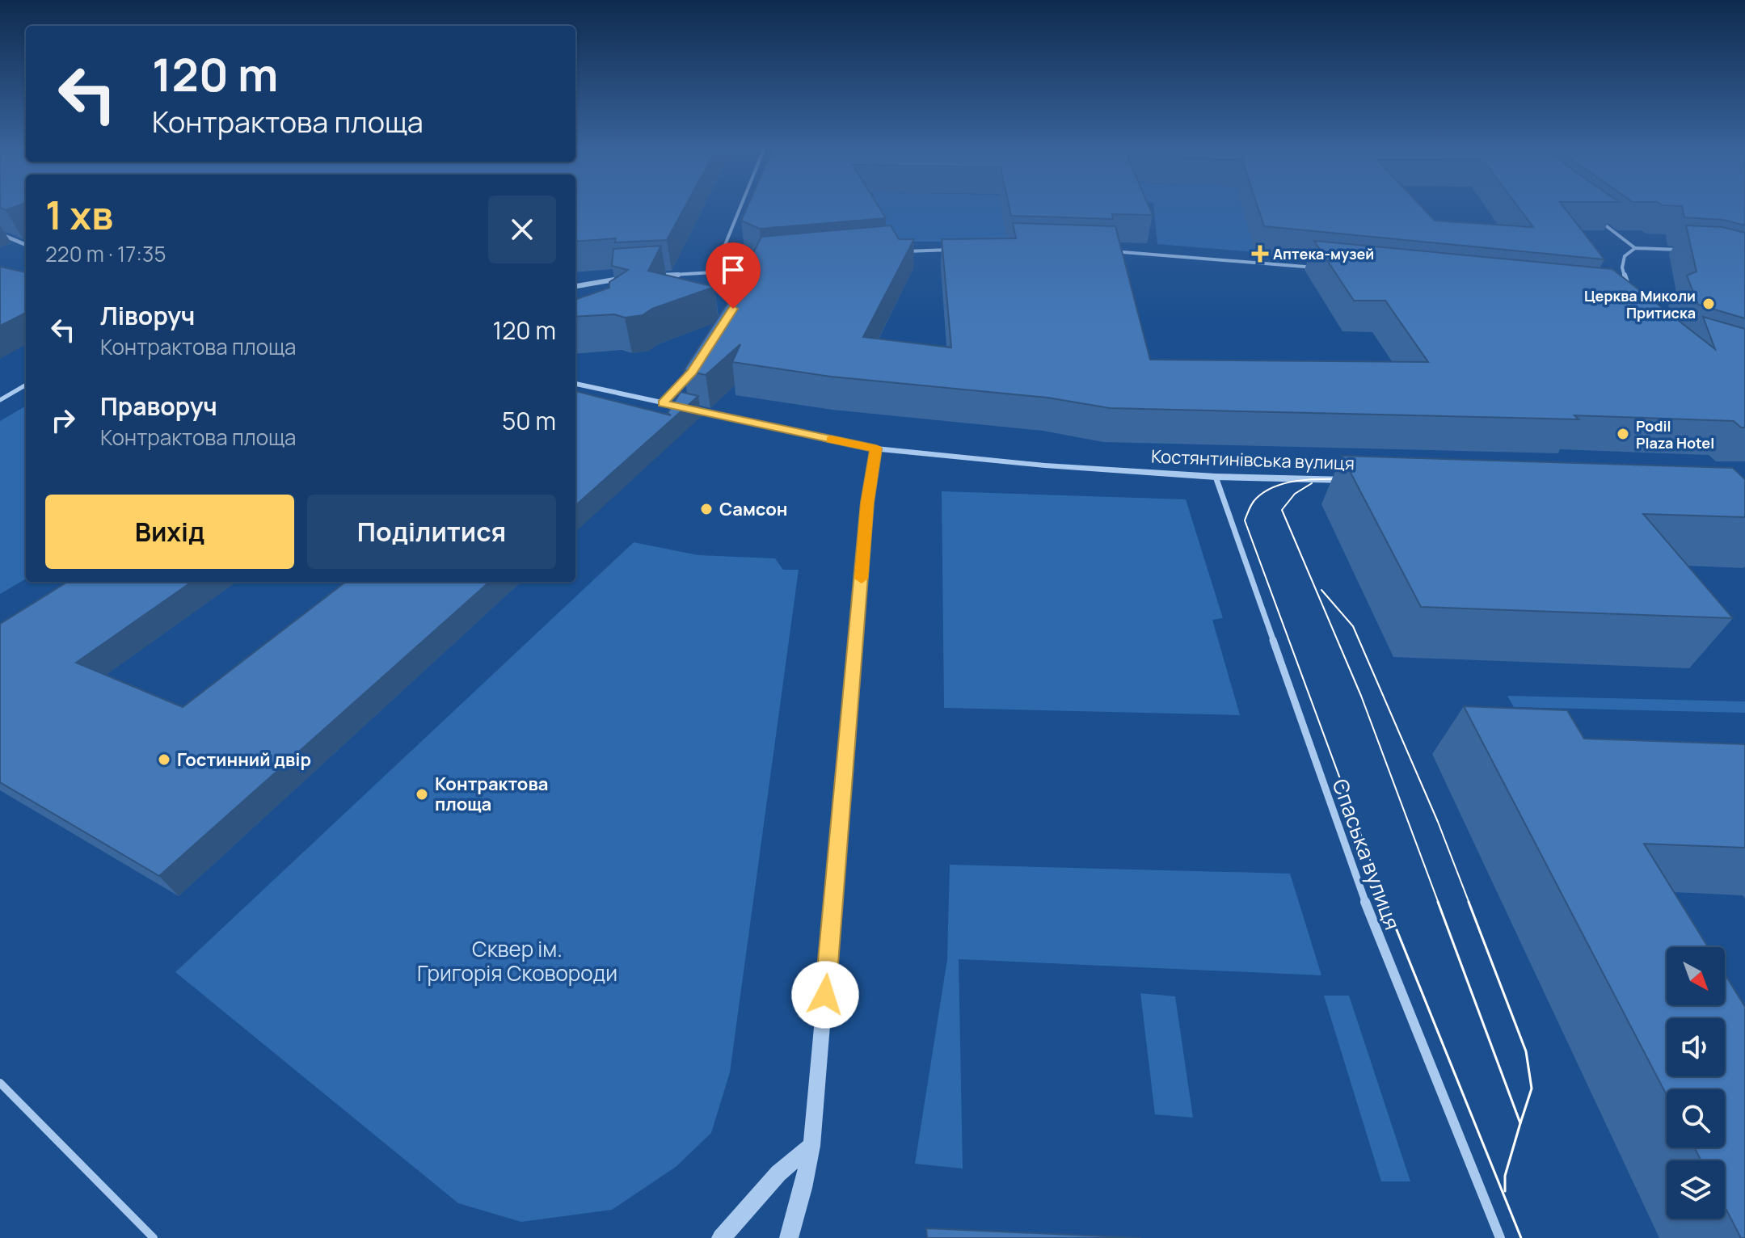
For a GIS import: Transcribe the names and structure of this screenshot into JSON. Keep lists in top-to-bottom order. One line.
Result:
{"streets":{"street":["Костянтинівська вулиця","Спаська вулиця"]},"crossings":[["Костянтинівська вулиця","Спаська вулиця"]],"parks":["Сквер ім. Григорія Сковороди"],"places":{"health":["Аптека-музей"],"other":["Церква Миколи Притиска","Podil Plaza Hotel","Самсон","Гостинний двір","Контрактова площа"]},"north":"bottom right","page":{"turn":["120 m","Контрактова площа"],"heading":["1 хв","220 m · 17:35"],"list":[{"name":"Ліворуч","note":"Контрактова площа","value":"120 m"},{"name":"Праворуч","note":"Контрактова площа","value":"50 m"}],"buttons":["Вихід","Поділитися"]}}
